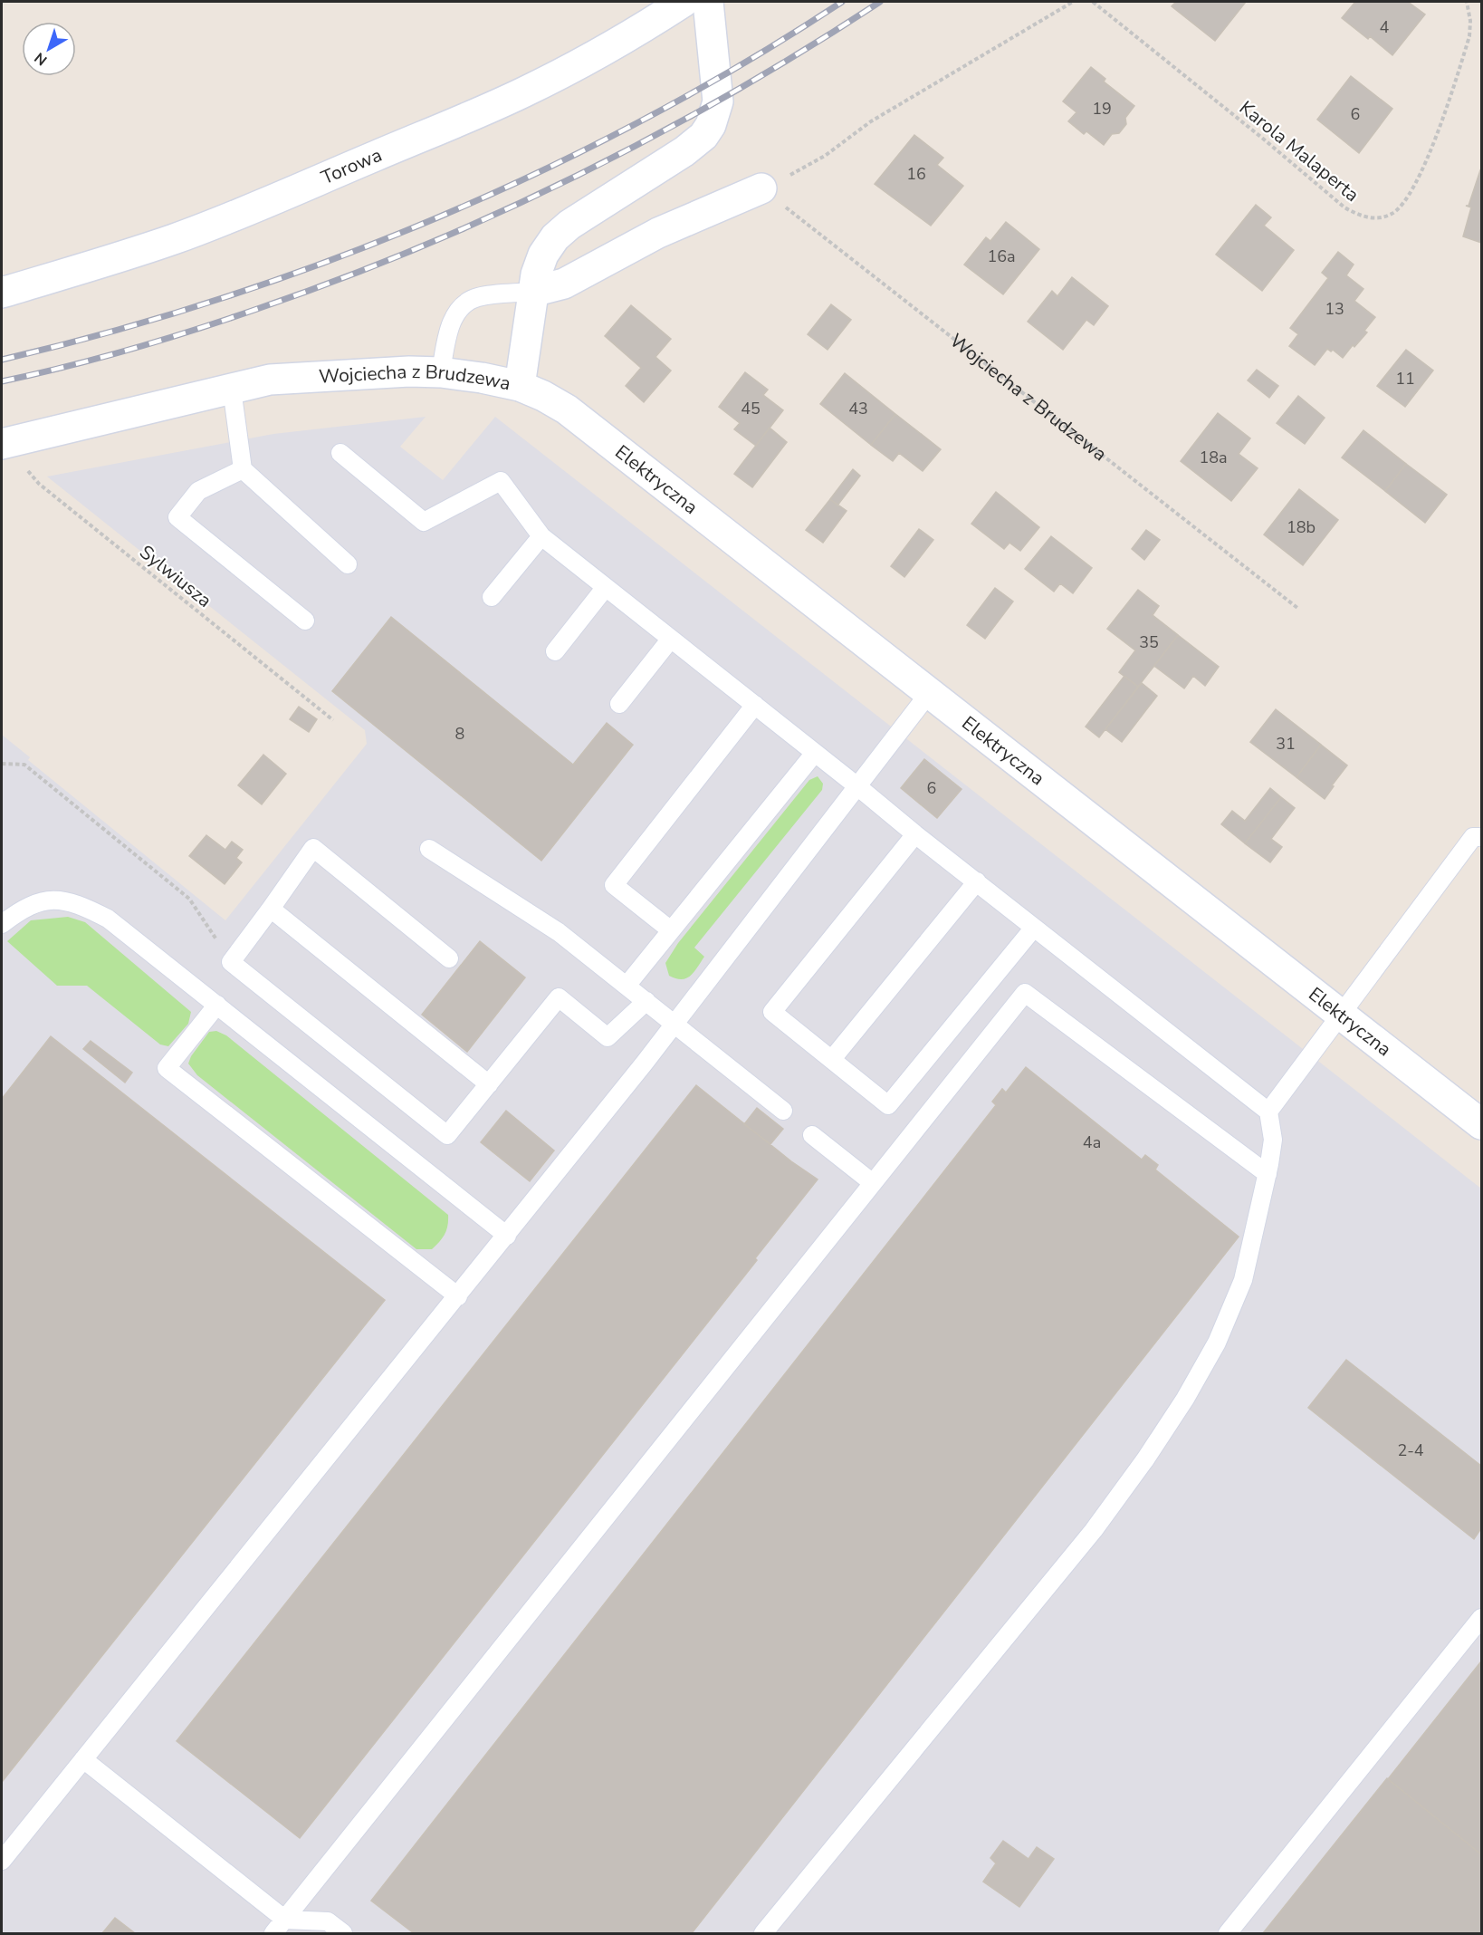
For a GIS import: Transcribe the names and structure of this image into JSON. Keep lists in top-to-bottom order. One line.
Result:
{"streets":{"street":["Torowa","Wojciecha z Brudzewa","Elektryczna"],"path":["Karola Malaperta","Sylwiusza"]},"crossings":[["Wojciecha z Brudzewa","Elektryczna"],["Wojciecha z Brudzewa","Sylwiusza"]],"house_numbers":["4","19","6","16","16a","13","11","45","43","18a","18b","35","8","31","6","4a","2-4"],"north":"bottom left"}
